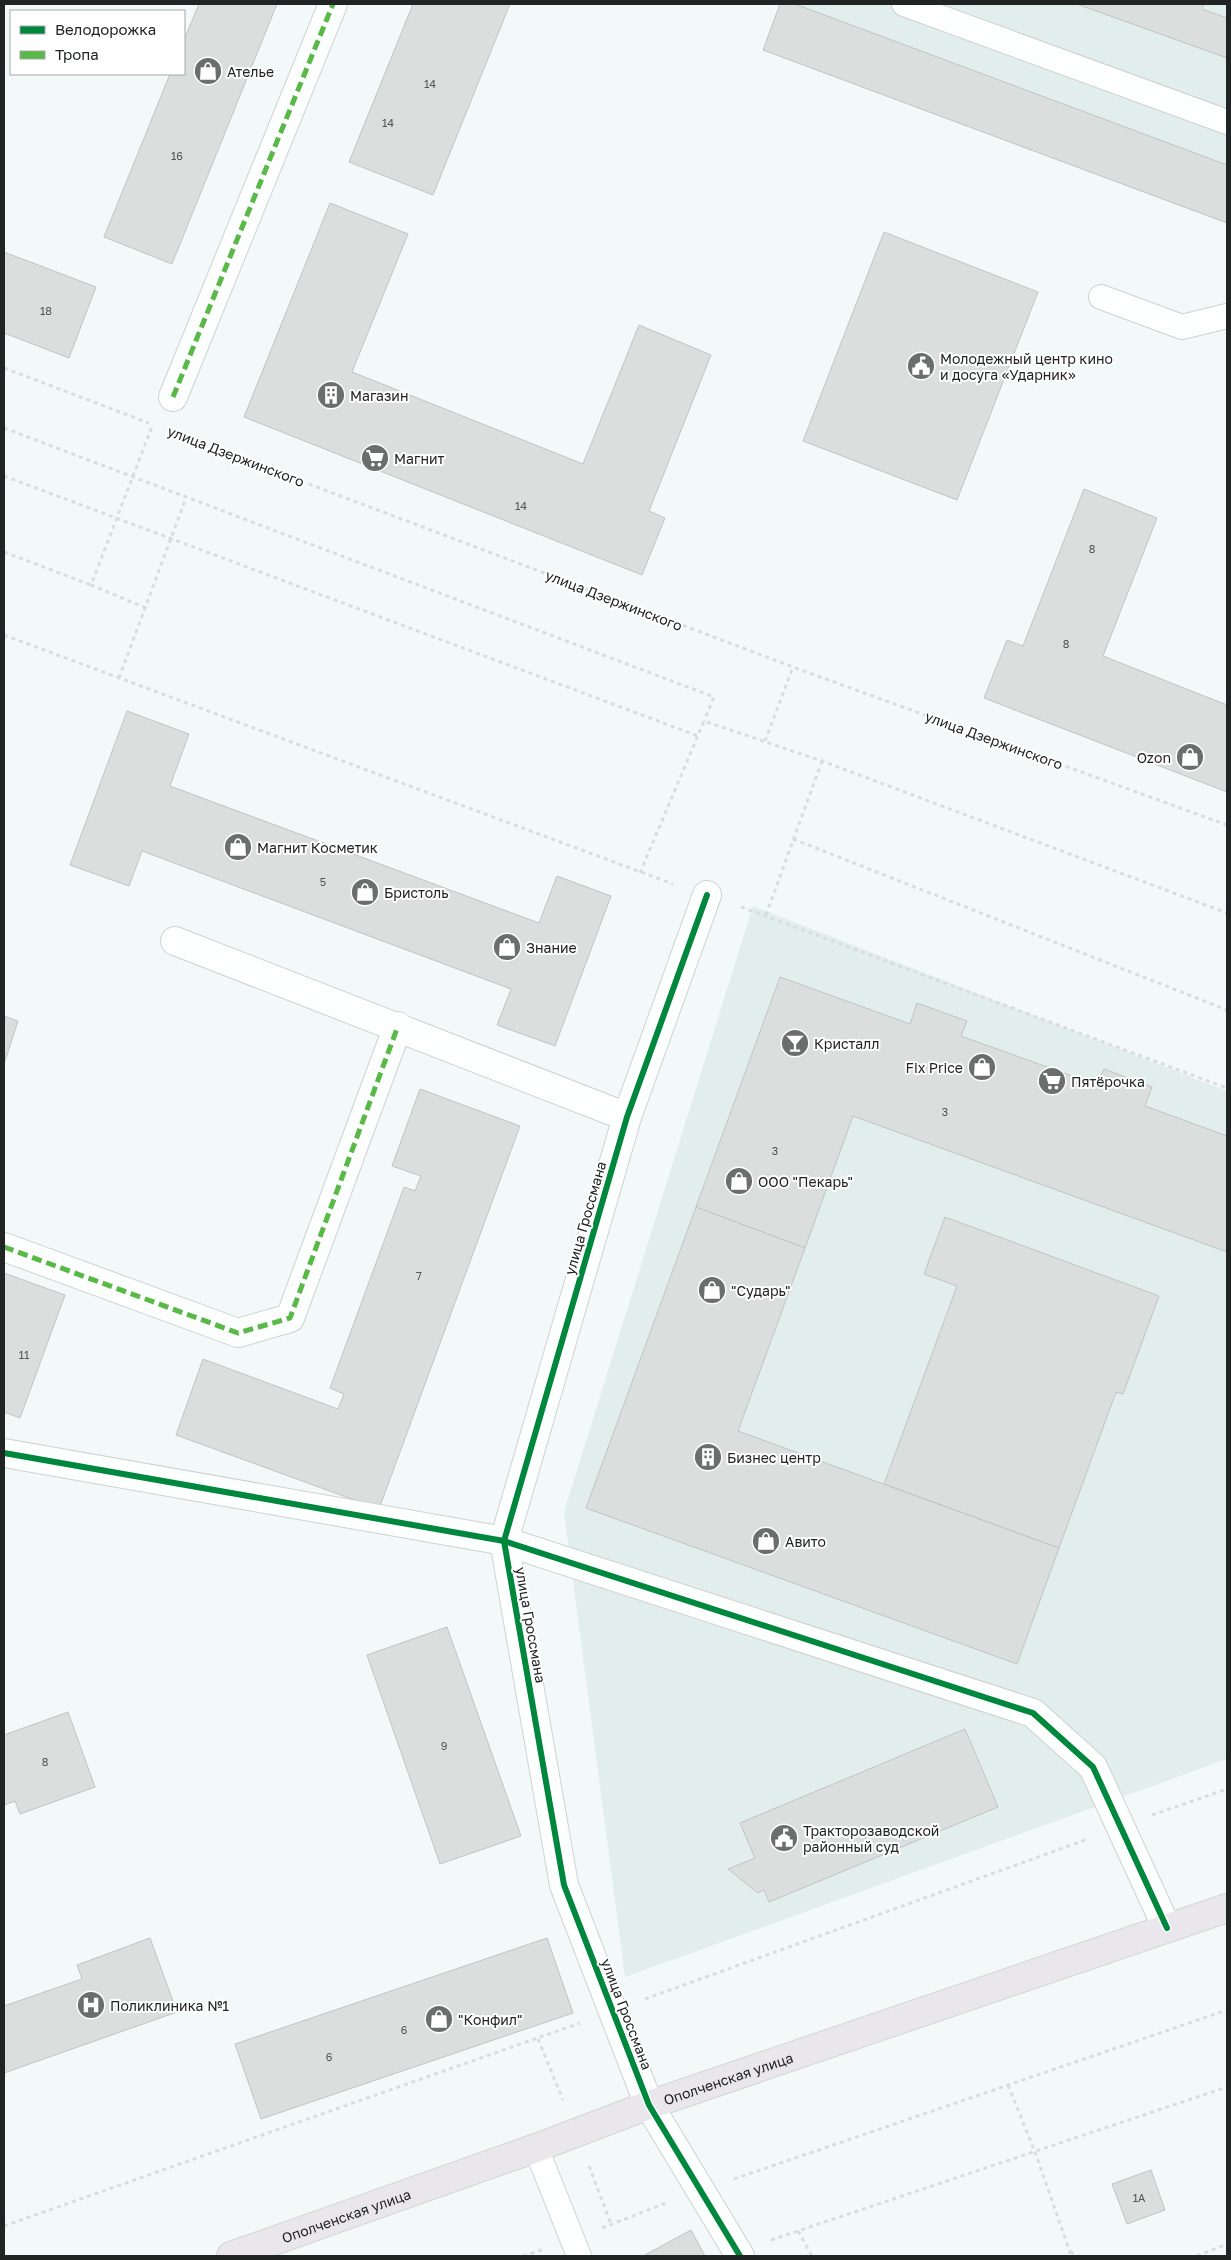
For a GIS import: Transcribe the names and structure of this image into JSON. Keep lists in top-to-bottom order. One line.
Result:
{"streets":{"main road":["Ополченская улица"],"street":["улица Гроссмана"],"path":["улица Дзержинского"]},"crossings":[["улица Гроссмана","Ополченская улица"]],"places":{"shop":["Ателье","Ozon","Магнит Косметик","Бристоль","Знание","Fix Price","ООО \"Пекарь\"","\"Сударь\"","Авито","\"Конфил\""],"public building":["Молодежный центр кино и досуга «Ударник»","Тракторозаводской районный суд"],"building":["Магазин","Бизнес центр"],"supermarket":["Магнит","Пятёрочка"],"bar":["Кристалл"],"hospital":["Поликлиника №1"]},"house_numbers":["14","14","16","18","14","8","8","5","3","3","7","11","9","8","6","6","1А"],"legend":["Велодорожка","Тропа"]}
